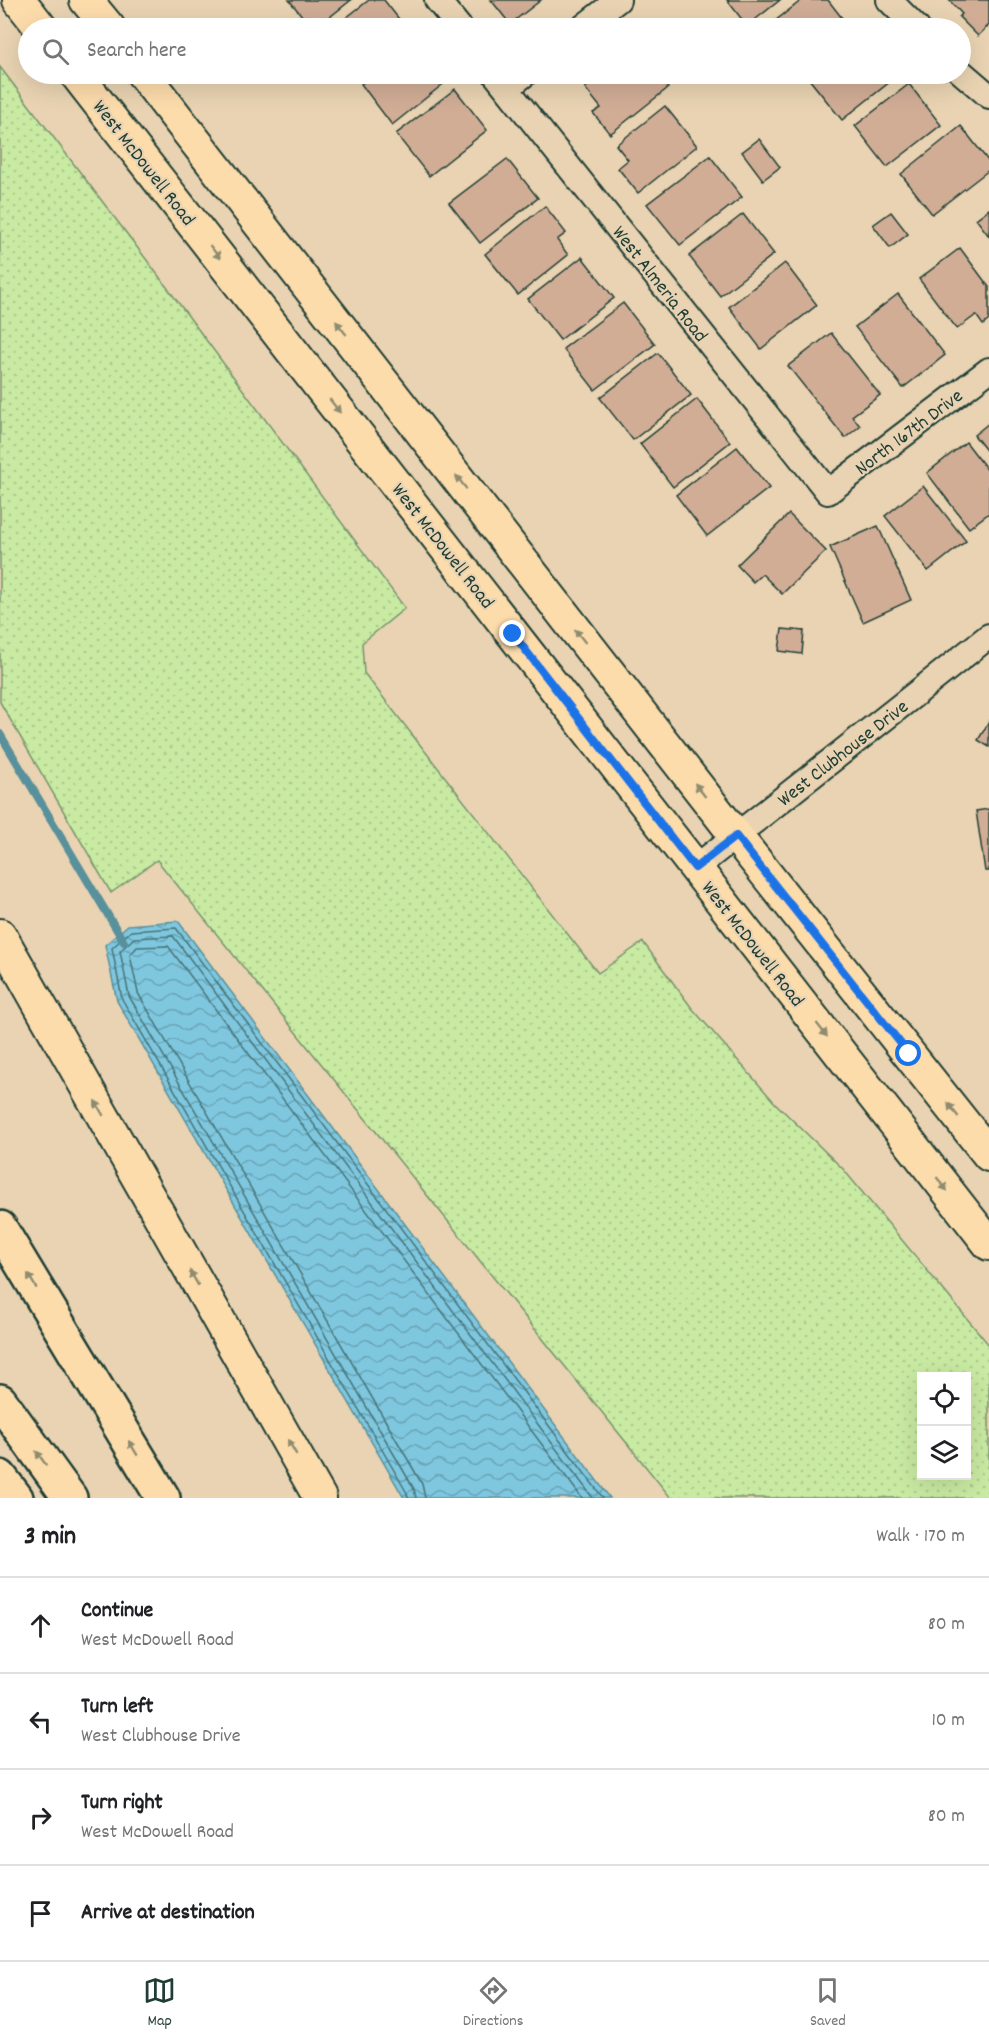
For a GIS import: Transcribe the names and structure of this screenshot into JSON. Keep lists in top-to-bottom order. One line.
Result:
{"streets":{"main road":["West McDowell Road"],"street":["West Almeria Road","North 167th Drive","West Clubhouse Drive"]},"crossings":[["West McDowell Road","West Clubhouse Drive"],["West Almeria Road","North 167th Drive"]],"page":{"search":"Search here","heading":["3 min","Walk · 170 m"],"list":[["Continue","West McDowell Road","80 m"],["Turn left","West Clubhouse Drive","10 m"],["Turn right","West McDowell Road","80 m"],"Arrive at destination"],"nav":["Map","Directions","Saved"]}}
